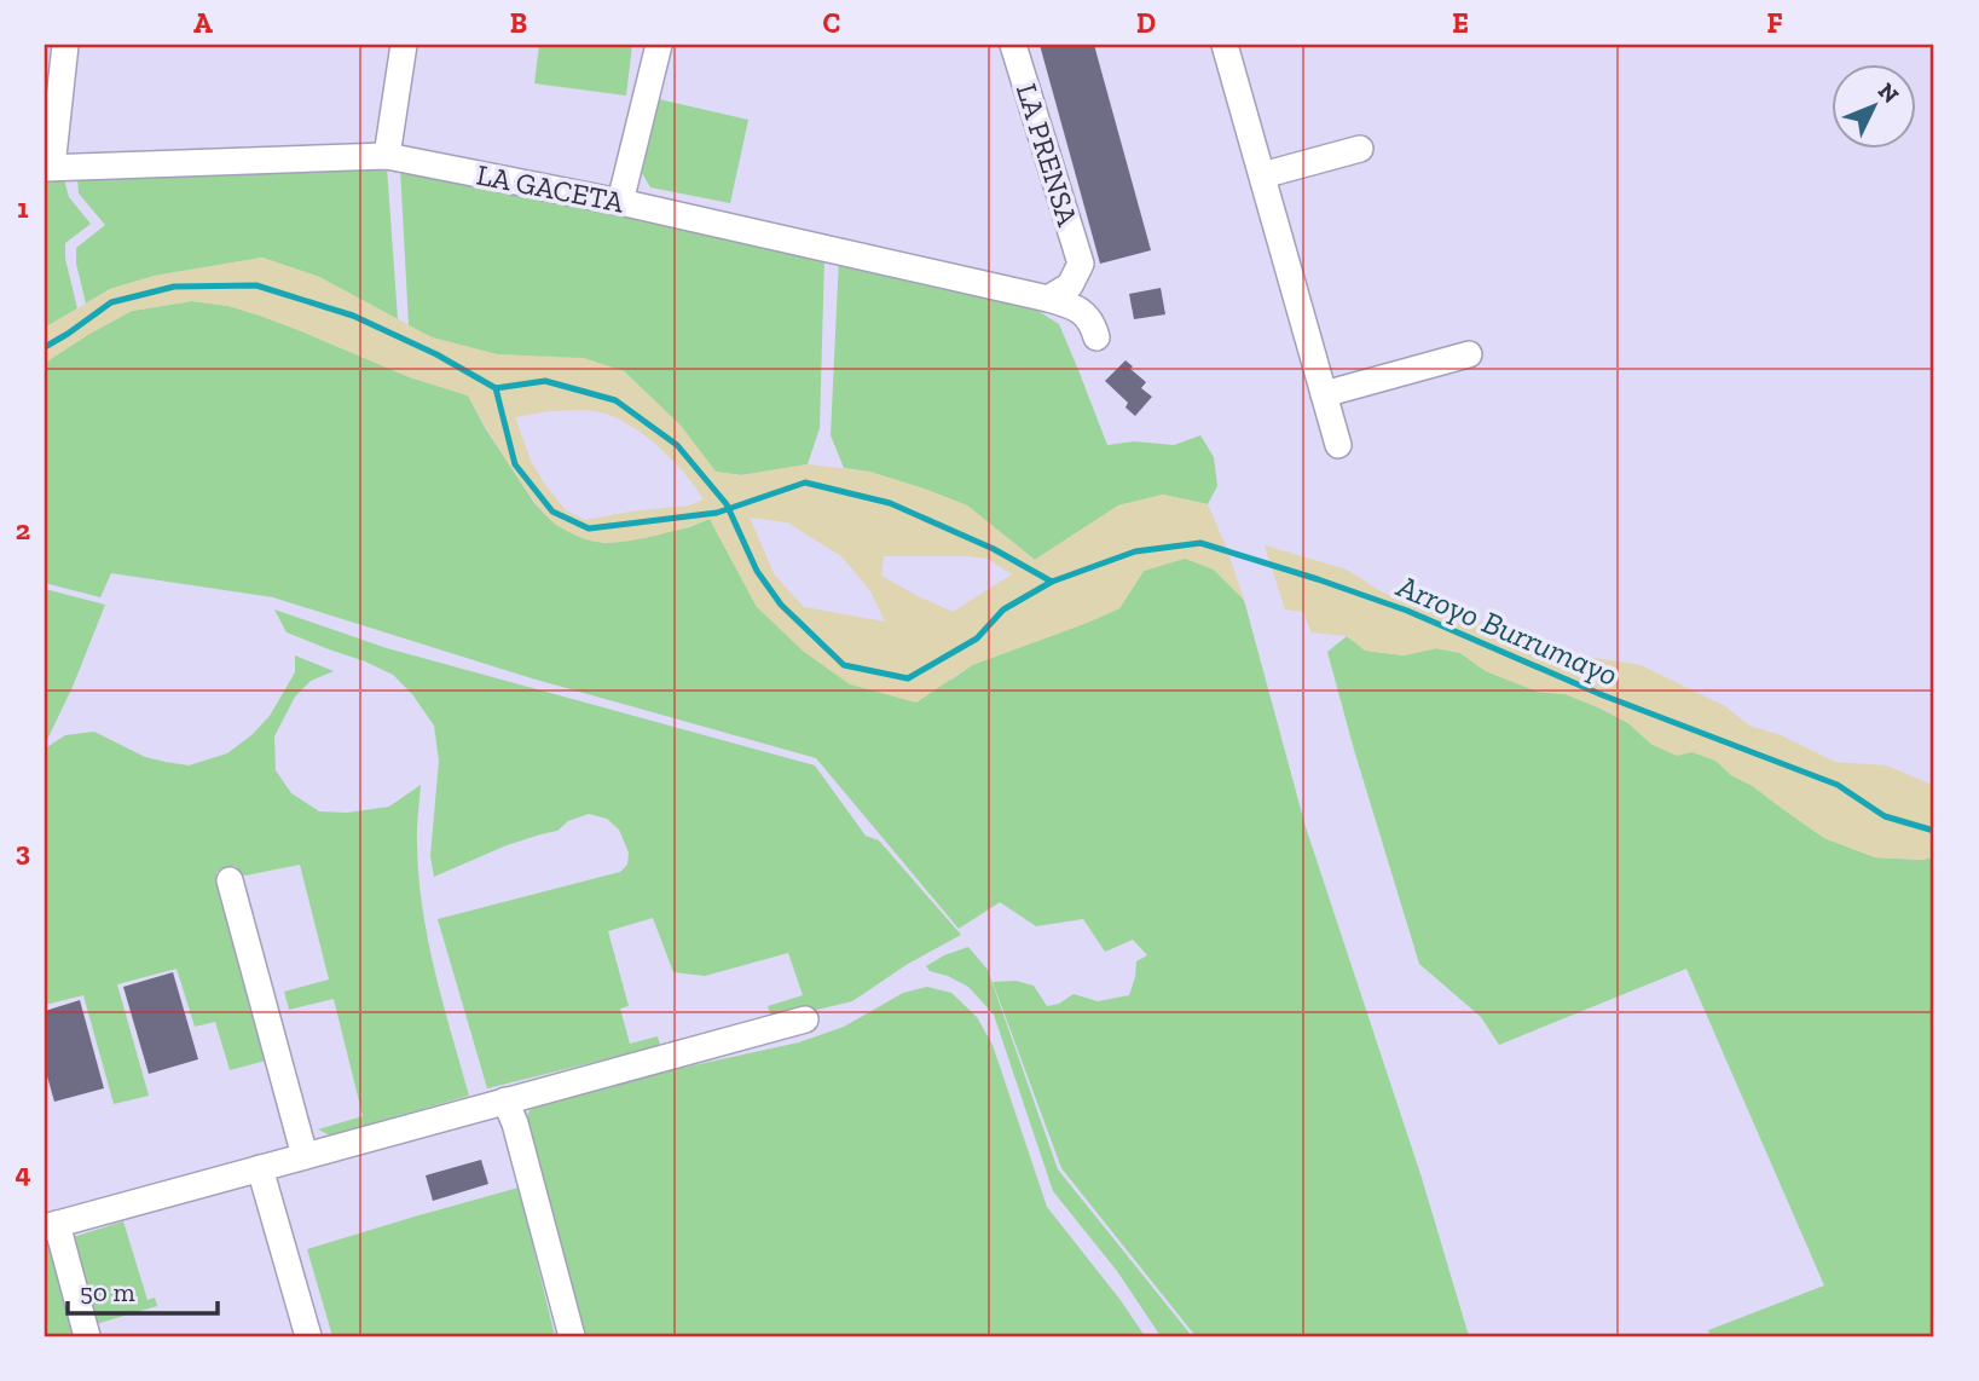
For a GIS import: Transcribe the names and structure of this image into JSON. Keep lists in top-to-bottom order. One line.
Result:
{"streets":{"street":["LA PRENSA","LA GACETA"]},"crossings":[["LA PRENSA","LA GACETA"]],"water":["Arroyo Burrumayo"],"scale_bar":"50 m","north":"top right","grid":{"columns":["A","B","C","D","E","F"],"rows":["1","2","3","4"]}}
